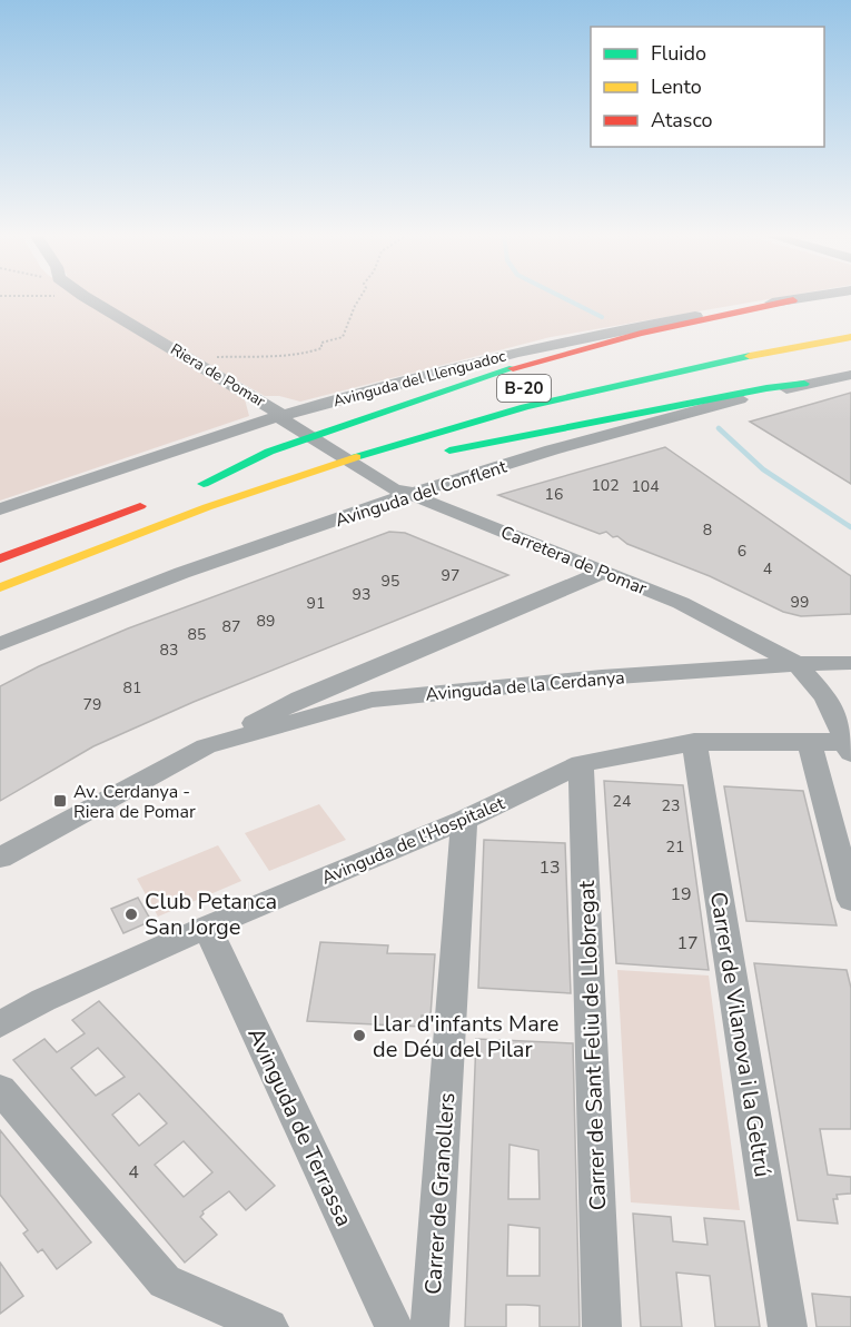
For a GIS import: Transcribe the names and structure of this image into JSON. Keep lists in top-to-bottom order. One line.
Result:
{"streets":{"highway":["B-20"],"street":["Riera de Pomar","Avinguda del Llenguadoc","Avinguda del Conflent","Carretera de Pomar","Avinguda de la Cerdanya","Avinguda de l'Hospitalet","Carrer de Vilanova i la Geltrú","Carrer de Sant Feliu de Llobregat","Avinguda de Terrassa","Carrer de Granollers"]},"crossings":[["Riera de Pomar","Avinguda del Llenguadoc"],["Riera de Pomar","Carretera de Pomar"],["Avinguda del Llenguadoc","Carretera de Pomar"],["Avinguda del Conflent","Carretera de Pomar"],["Carretera de Pomar","Avinguda de la Cerdanya"],["Carretera de Pomar","Avinguda de l'Hospitalet"],["Avinguda de l'Hospitalet","Carrer de Vilanova i la Geltrú"],["Avinguda de l'Hospitalet","Carrer de Sant Feliu de Llobregat"],["Avinguda de l'Hospitalet","Avinguda de Terrassa"],["Avinguda de l'Hospitalet","Carrer de Granollers"]],"places":{"transit":["Av. Cerdanya - Riera de Pomar"],"other":["Club Petanca San Jorge","Llar d'infants Mare de Déu del Pilar"]},"house_numbers":["102","104","16","8","6","4","97","95","93","99","91","89","87","85","83","81","79","24","23","21","13","19","17","4"],"legend":["Fluido","Lento","Atasco"]}
